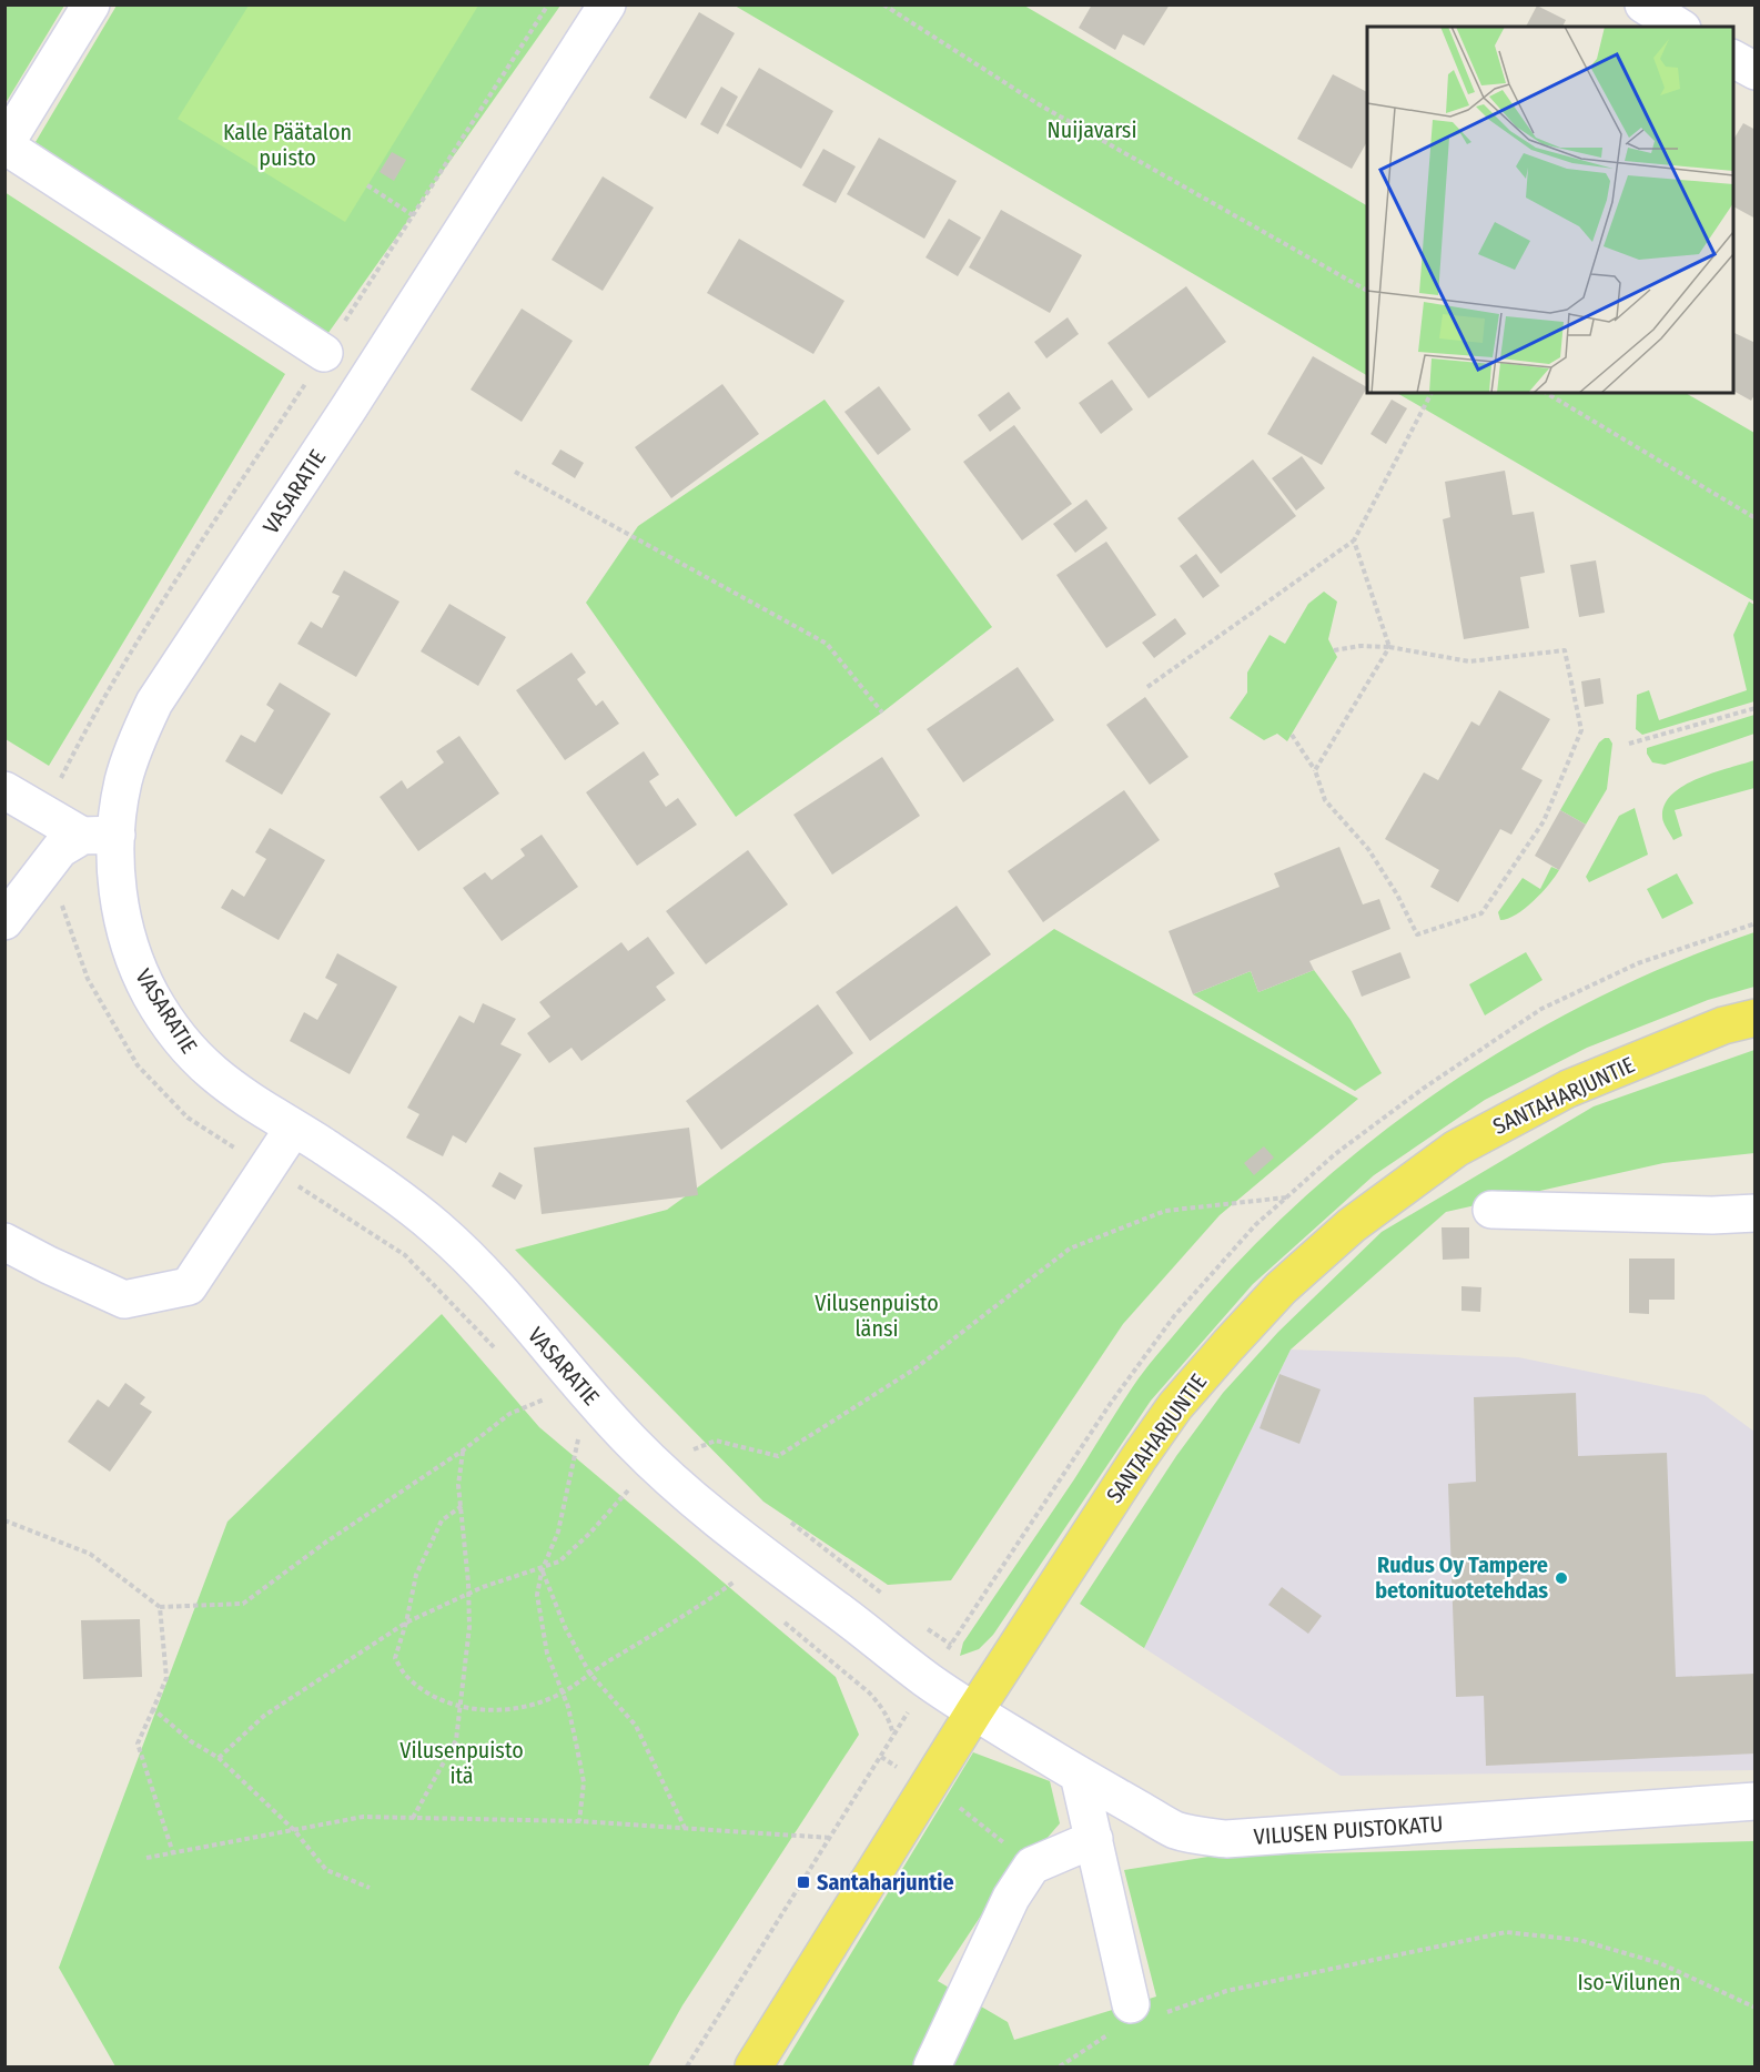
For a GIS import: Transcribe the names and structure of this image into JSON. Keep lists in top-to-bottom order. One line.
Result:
{"streets":{"main road":["SANTAHARJUNTIE"],"street":["VASARATIE","VILUSEN PUISTOKATU"]},"crossings":[["VASARATIE","SANTAHARJUNTIE"],["VASARATIE","VILUSEN PUISTOKATU"],["SANTAHARJUNTIE","VILUSEN PUISTOKATU"]],"parks":["Nuijavarsi","Kalle Päätalon puisto","Vilusenpuisto länsi","Vilusenpuisto itä","Iso-Vilunen"],"places":{"other":["Rudus Oy Tampere betonituotetehdas"],"transit":["Santaharjuntie"]}}
